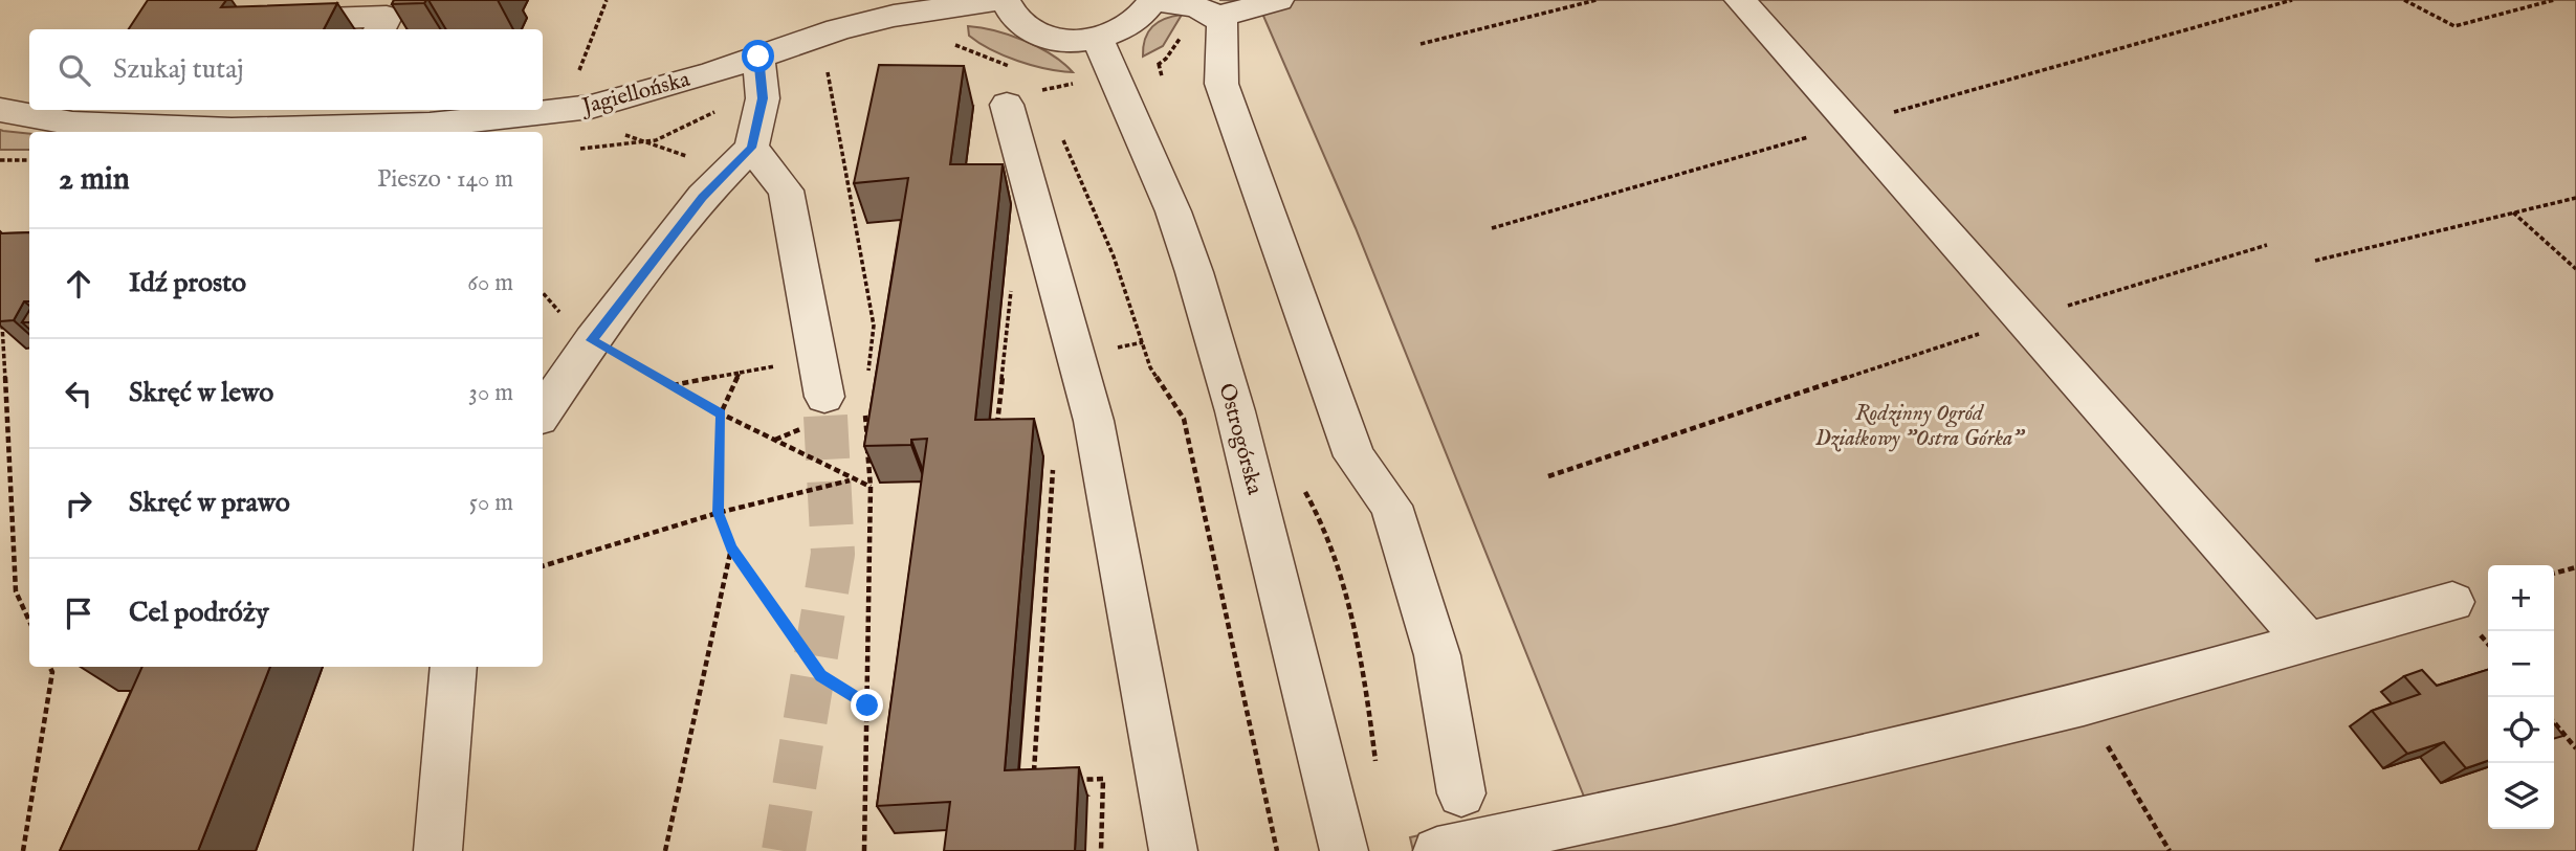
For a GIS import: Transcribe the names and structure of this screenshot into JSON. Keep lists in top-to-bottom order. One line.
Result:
{"streets":{"street":["Jagiellońska","Ostrogórska"]},"parks":["Rodzinny Ogród Działkowy \"Ostra Górka\""],"page":{"search":"Szukaj tutaj","heading":["2 min","Pieszo · 140 m"],"list":[["Idź prosto","60 m"],["Skręć w lewo","30 m"],["Skręć w prawo","50 m"],"Cel podróży"],"map_buttons":["+","−"]}}
